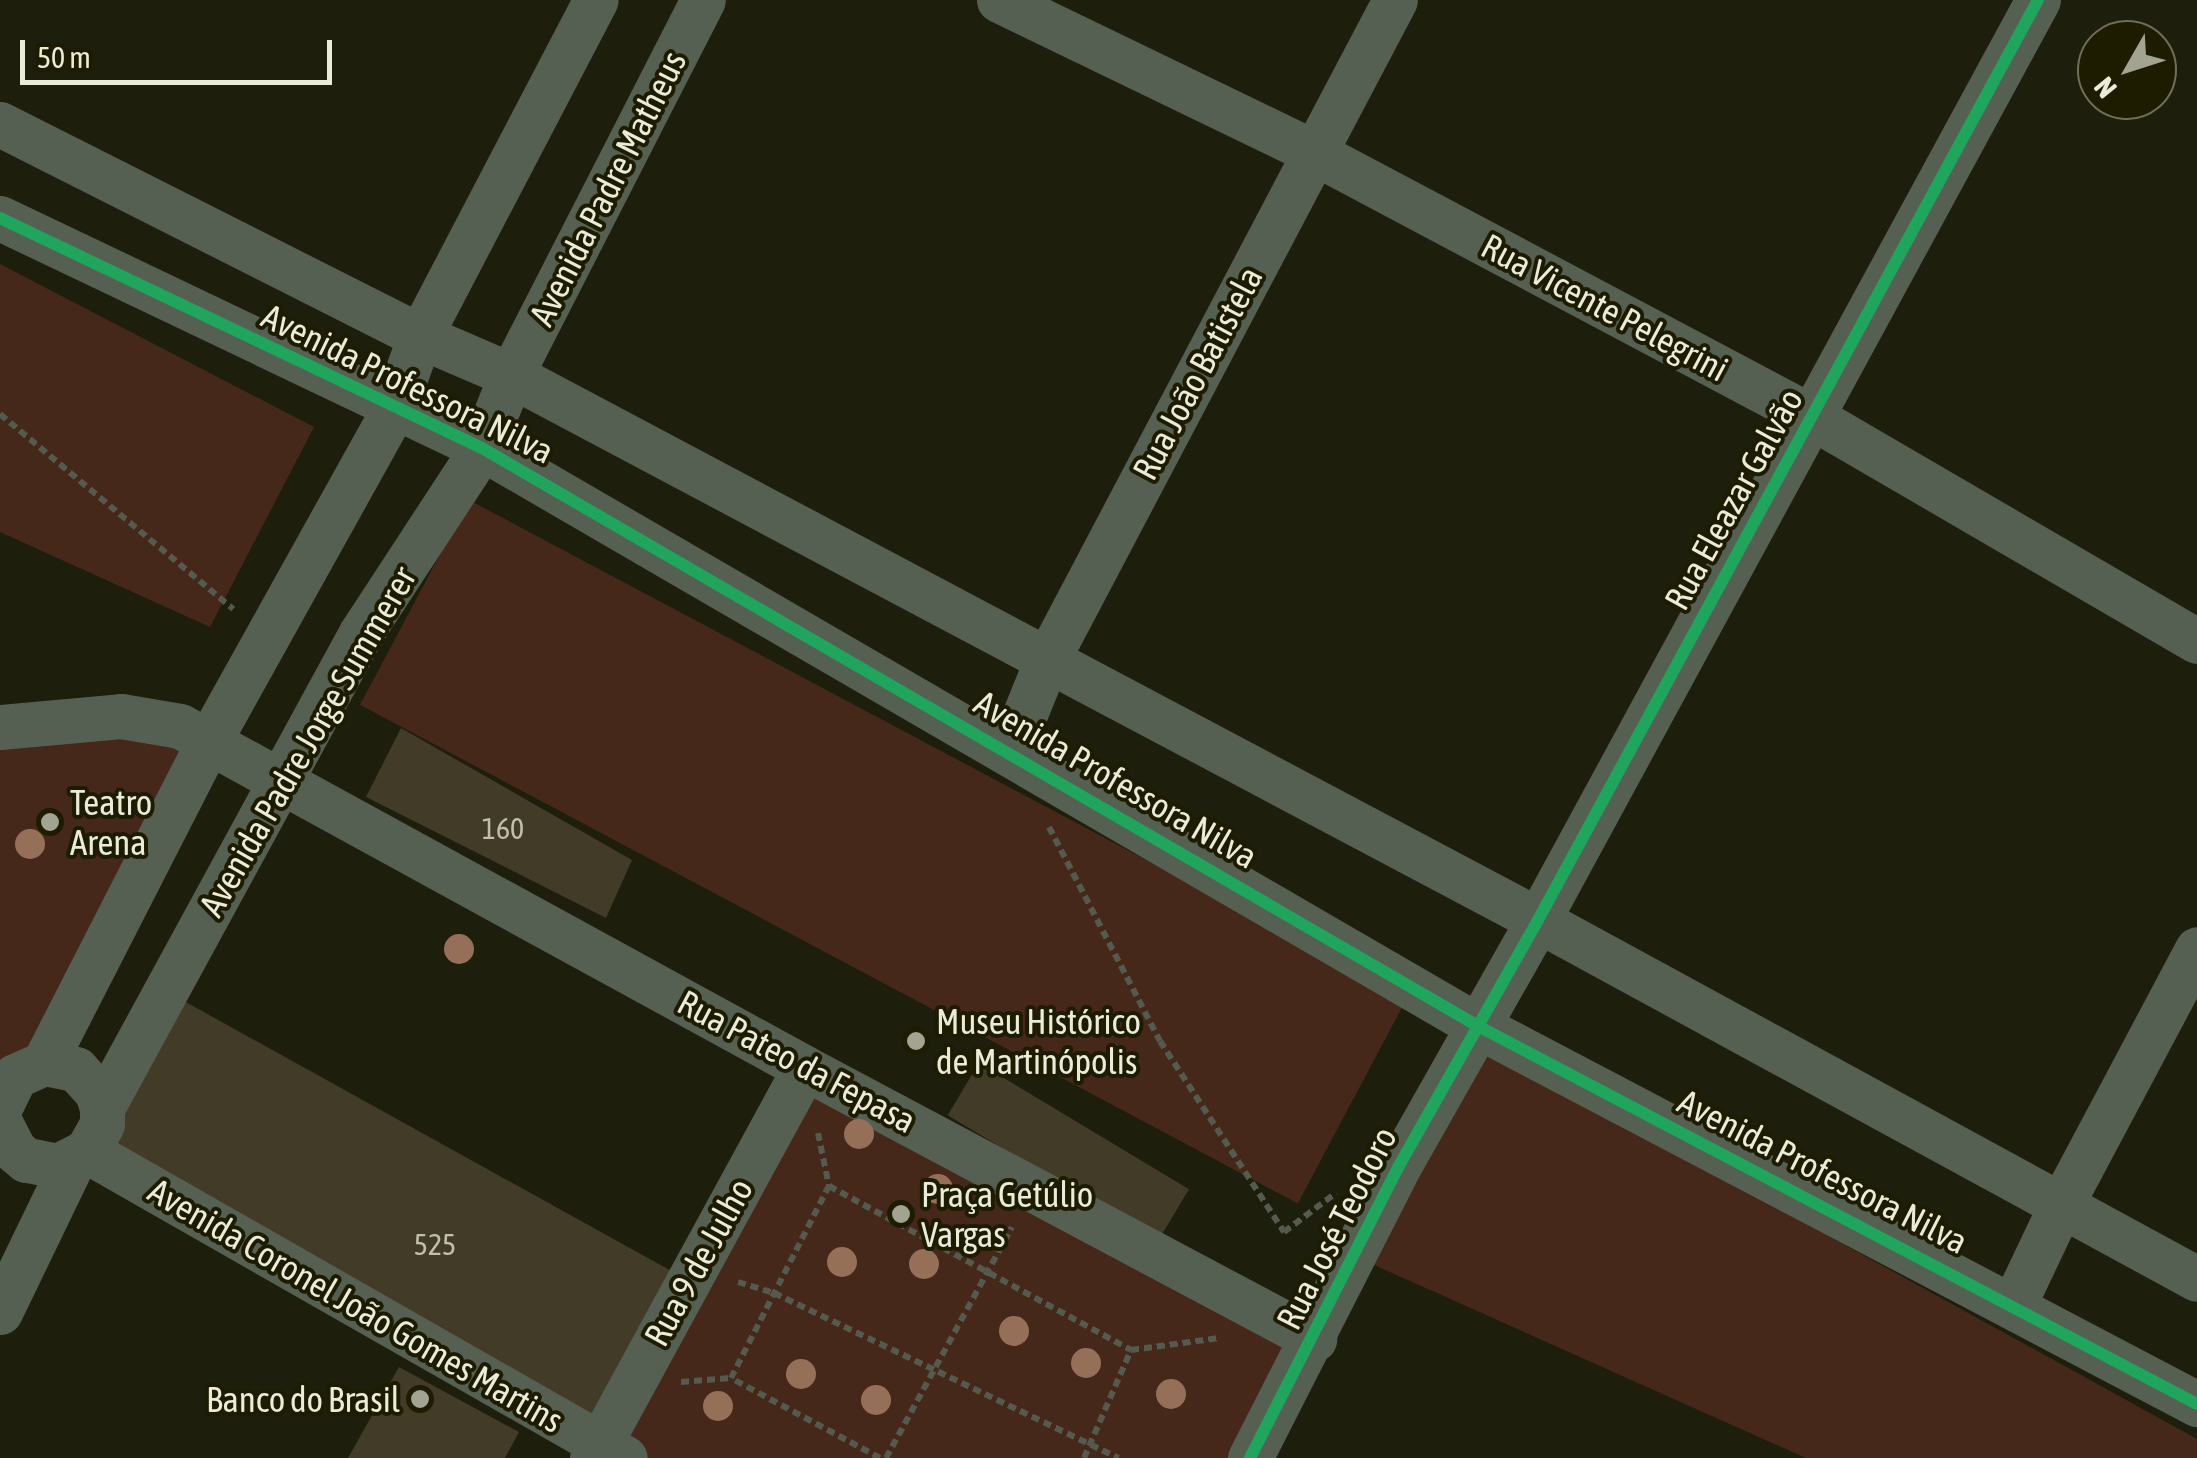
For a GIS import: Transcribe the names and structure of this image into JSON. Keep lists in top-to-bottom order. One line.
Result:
{"streets":{"street":["Avenida Padre Matheus","Rua Vicente Pelegrini","Rua João Batistela","Avenida Professora Nilva","Rua Eleazar Galvão","Avenida Padre Jorge Summerer","Rua Pateo da Fepasa","Rua José Teodoro","Rua 9 de Julho","Avenida Coronel João Gomes Martins"]},"crossings":[["Avenida Padre Matheus","Avenida Professora Nilva"],["Avenida Padre Matheus","Avenida Padre Jorge Summerer"],["Rua Vicente Pelegrini","Rua João Batistela"],["Rua Vicente Pelegrini","Rua Eleazar Galvão"],["Rua João Batistela","Avenida Professora Nilva"],["Avenida Professora Nilva","Rua Eleazar Galvão"],["Avenida Professora Nilva","Avenida Padre Jorge Summerer"],["Avenida Professora Nilva","Rua José Teodoro"],["Rua Eleazar Galvão","Rua José Teodoro"],["Avenida Padre Jorge Summerer","Rua Pateo da Fepasa"],["Avenida Padre Jorge Summerer","Avenida Coronel João Gomes Martins"],["Rua Pateo da Fepasa","Rua José Teodoro"],["Rua Pateo da Fepasa","Rua 9 de Julho"],["Rua 9 de Julho","Avenida Coronel João Gomes Martins"]],"places":["Teatro Arena","Museu Histórico de Martinópolis","Praça Getúlio Vargas","Banco do Brasil"],"house_numbers":["160","525"],"scale_bar":"50 m","north":"bottom left"}
